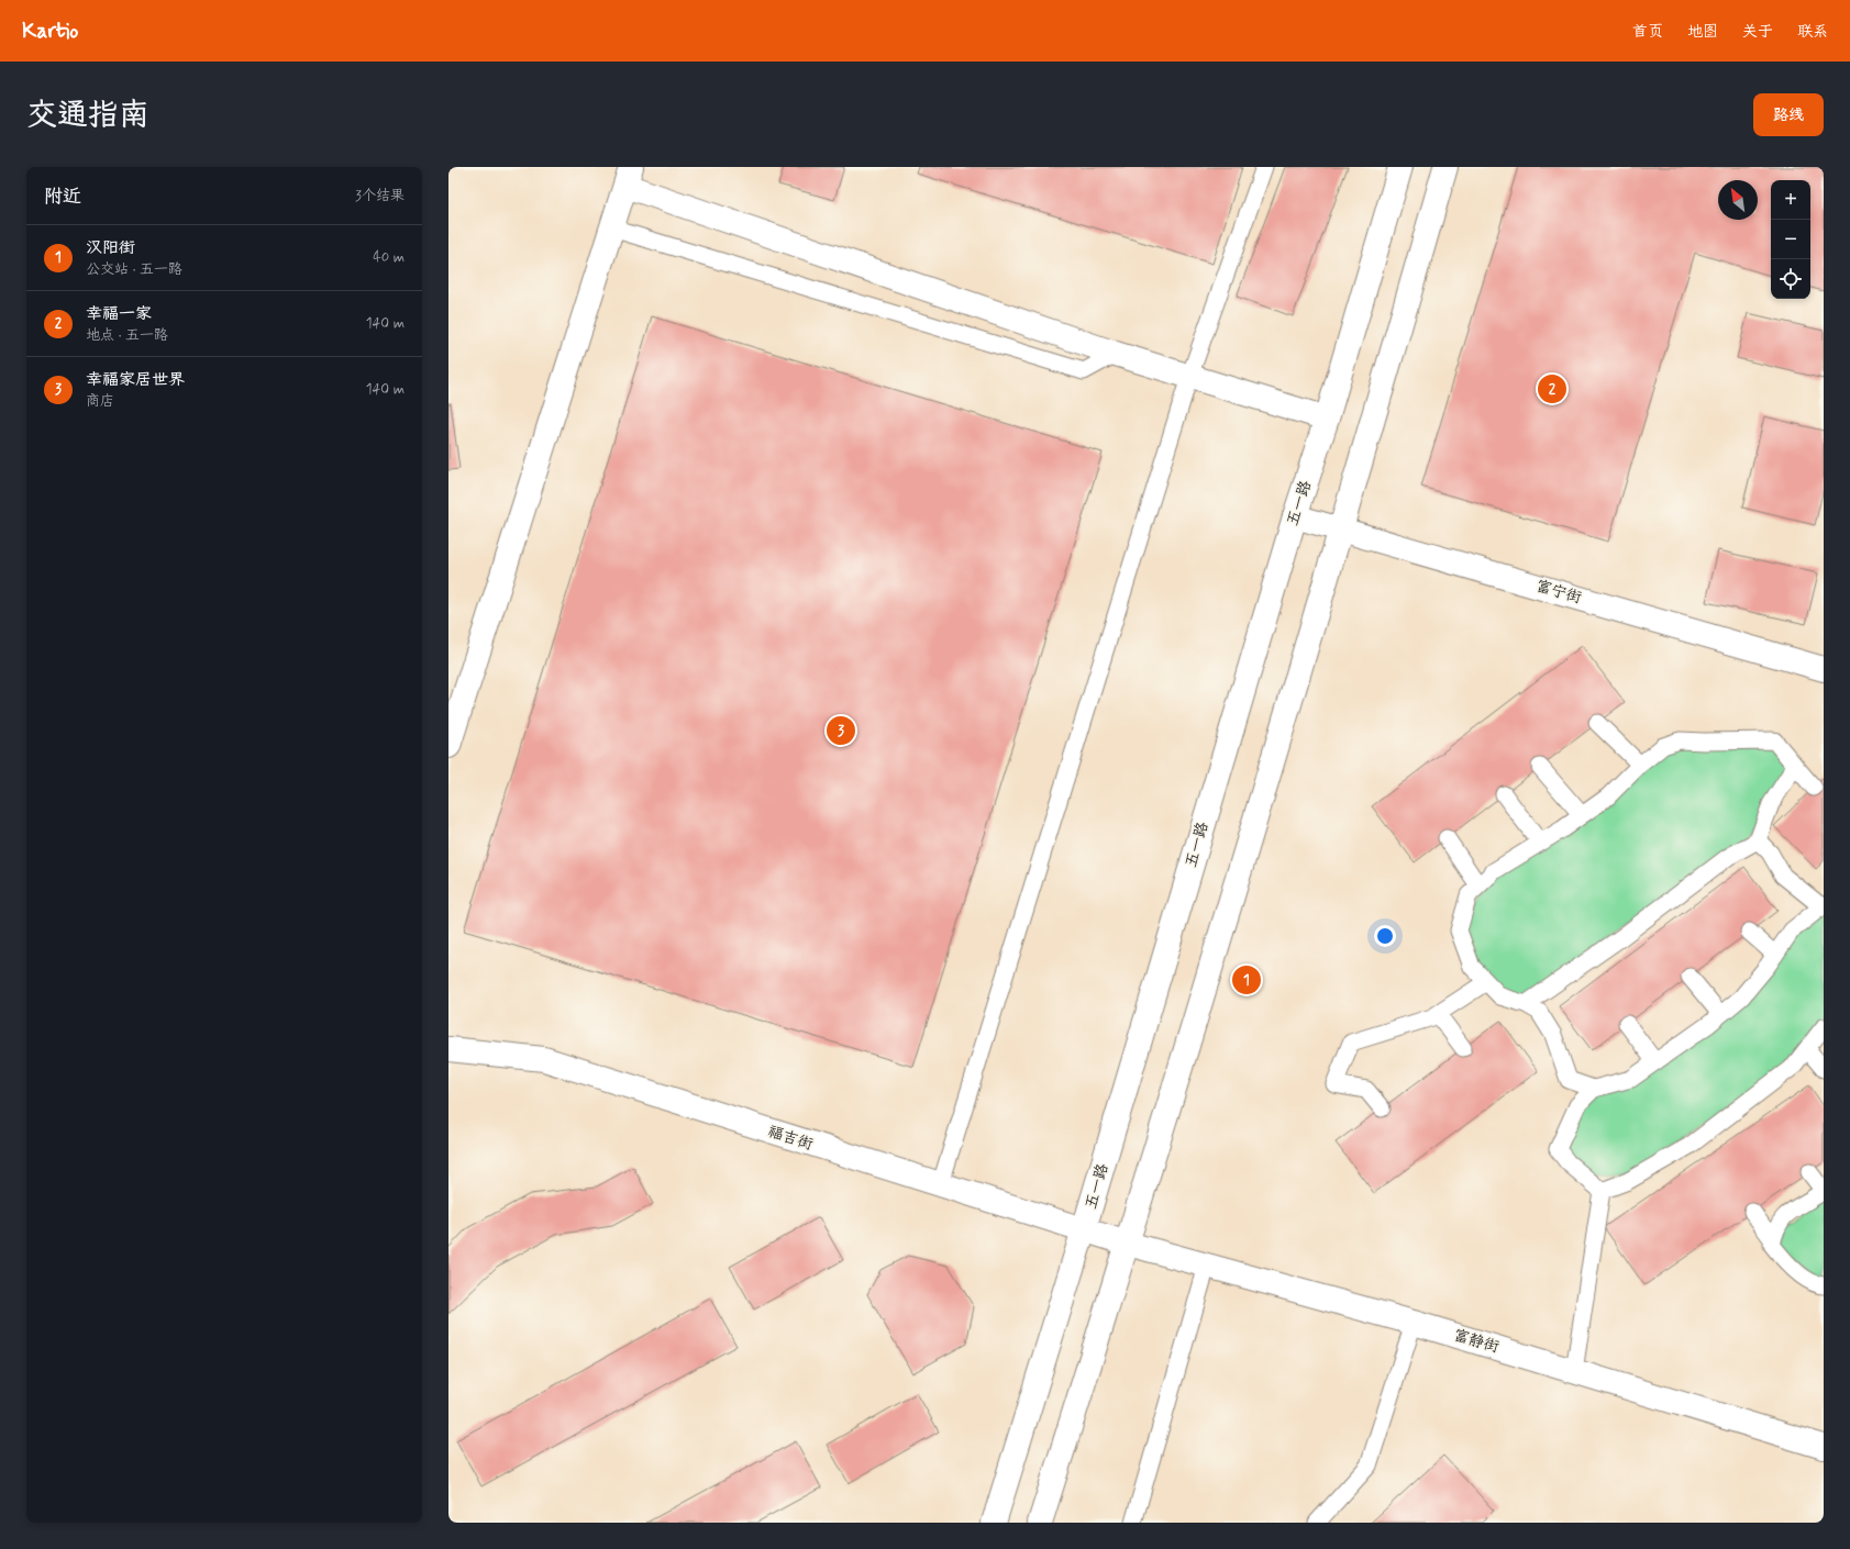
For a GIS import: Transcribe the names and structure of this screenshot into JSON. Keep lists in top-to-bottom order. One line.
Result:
{"streets":{"street":["五一路","富宁街","福吉街","富静街"]},"crossings":[["五一路","富宁街"],["五一路","福吉街"],["福吉街","富静街"]],"north":"top left","page":{"header":"Kartio","nav":["首页","地图","关于","联系"],"title":"交通指南","buttons":"路线","heading":["附近","3个结果"],"map_buttons":["+","−"],"list":[{"mark":"1","name":"汉阳街","note":"公交站 · 五一路","value":"40 m"},{"mark":"2","name":"幸福一家","note":"地点 · 五一路","value":"140 m"},{"mark":"3","name":"幸福家居世界","note":"商店","value":"140 m"}],"pins":["2","3","1"]}}
